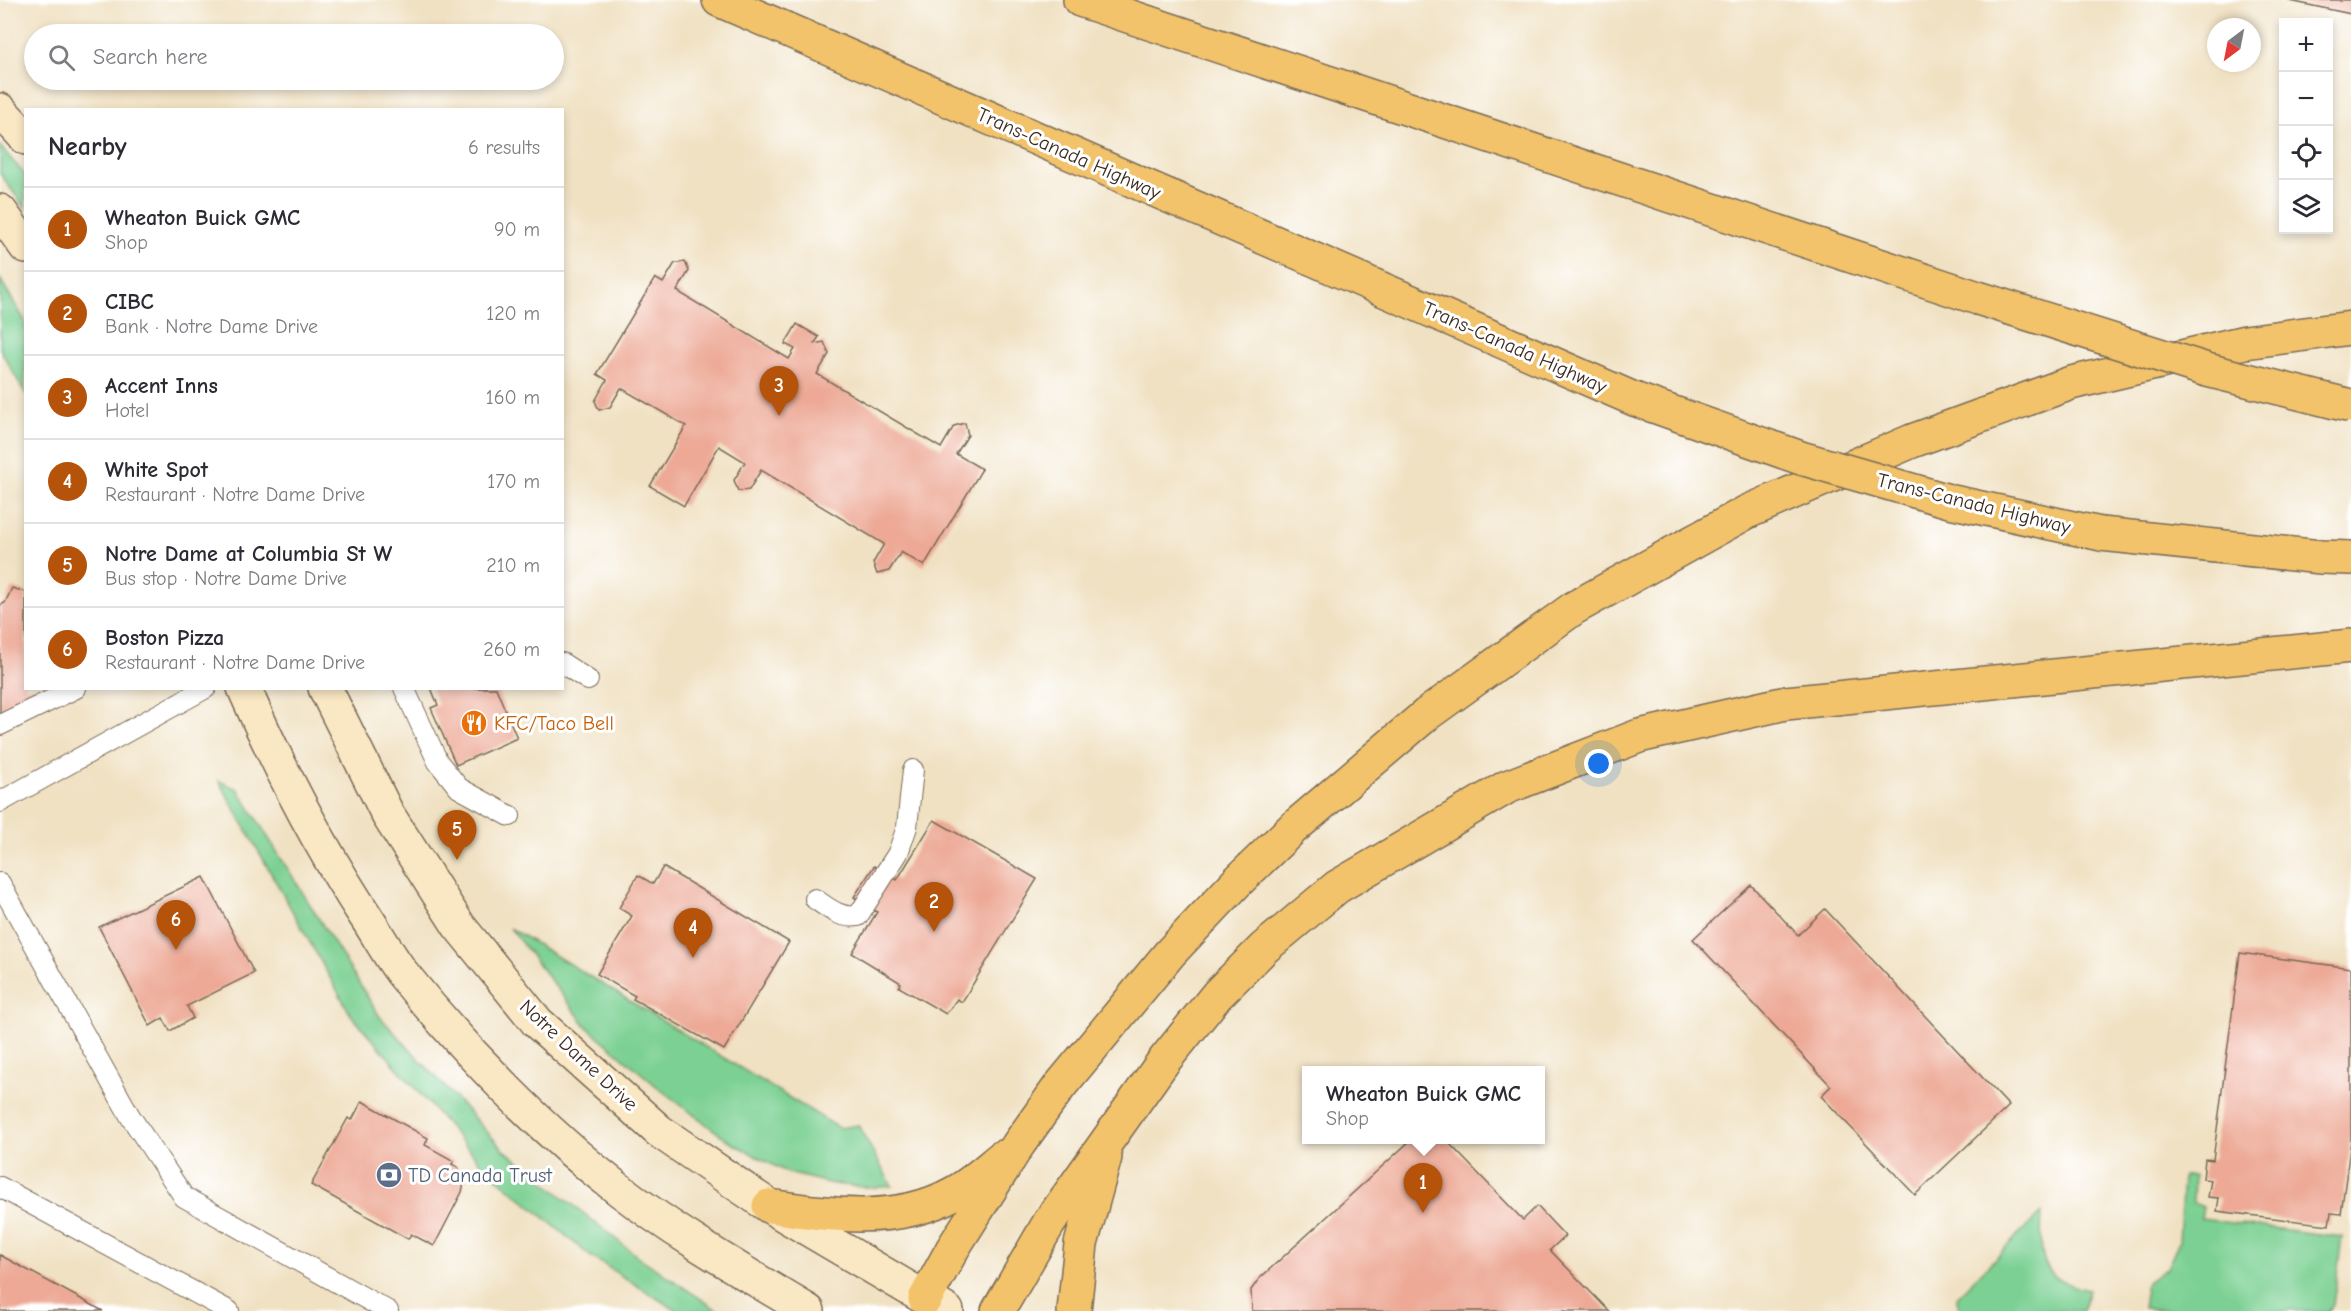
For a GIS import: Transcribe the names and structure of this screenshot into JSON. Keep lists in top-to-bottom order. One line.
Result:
{"streets":{"highway":["Trans-Canada Highway"],"main road":["Notre Dame Drive"]},"places":{"restaurant":["KFC/Taco Bell"],"bank":["TD Canada Trust"]},"north":"bottom left","page":{"map_buttons":["+","−"],"search":"Search here","heading":["Nearby","6 results"],"list":[{"mark":"1","name":"Wheaton Buick GMC","note":"Shop","value":"90 m"},{"mark":"2","name":"CIBC","note":"Bank · Notre Dame Drive","value":"120 m"},{"mark":"3","name":"Accent Inns","note":"Hotel","value":"160 m"},{"mark":"4","name":"White Spot","note":"Restaurant · Notre Dame Drive","value":"170 m"},{"mark":"5","name":"Notre Dame at Columbia St W","note":"Bus stop · Notre Dame Drive","value":"210 m"},{"mark":"6","name":"Boston Pizza","note":"Restaurant · Notre Dame Drive","value":"260 m"}],"pins":["3","5","2","6","4","1"],"popup":["Wheaton Buick GMC","Shop"]}}
